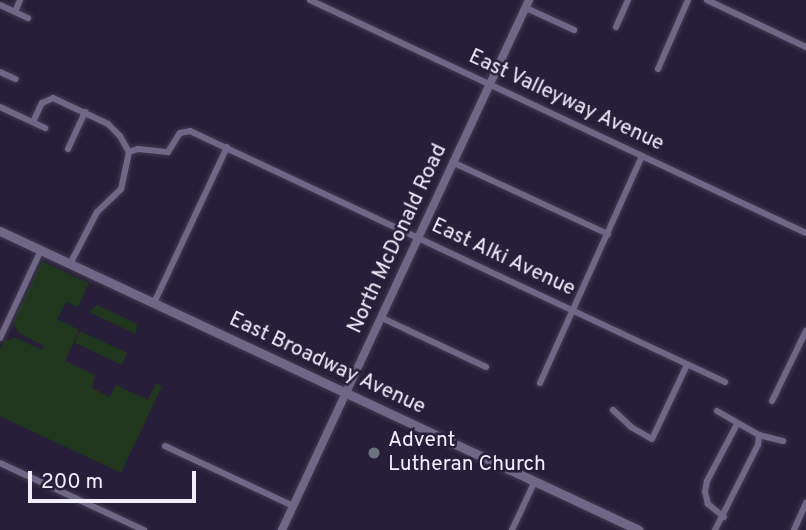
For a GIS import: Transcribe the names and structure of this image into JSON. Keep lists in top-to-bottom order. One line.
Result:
{"streets":{"main road":["East Broadway Avenue"],"street":["East Valleyway Avenue","North McDonald Road","East Alki Avenue"]},"crossings":[["East Valleyway Avenue","North McDonald Road"],["North McDonald Road","East Alki Avenue"],["North McDonald Road","East Broadway Avenue"]],"places":["Advent Lutheran Church"],"scale_bar":"200 m"}
